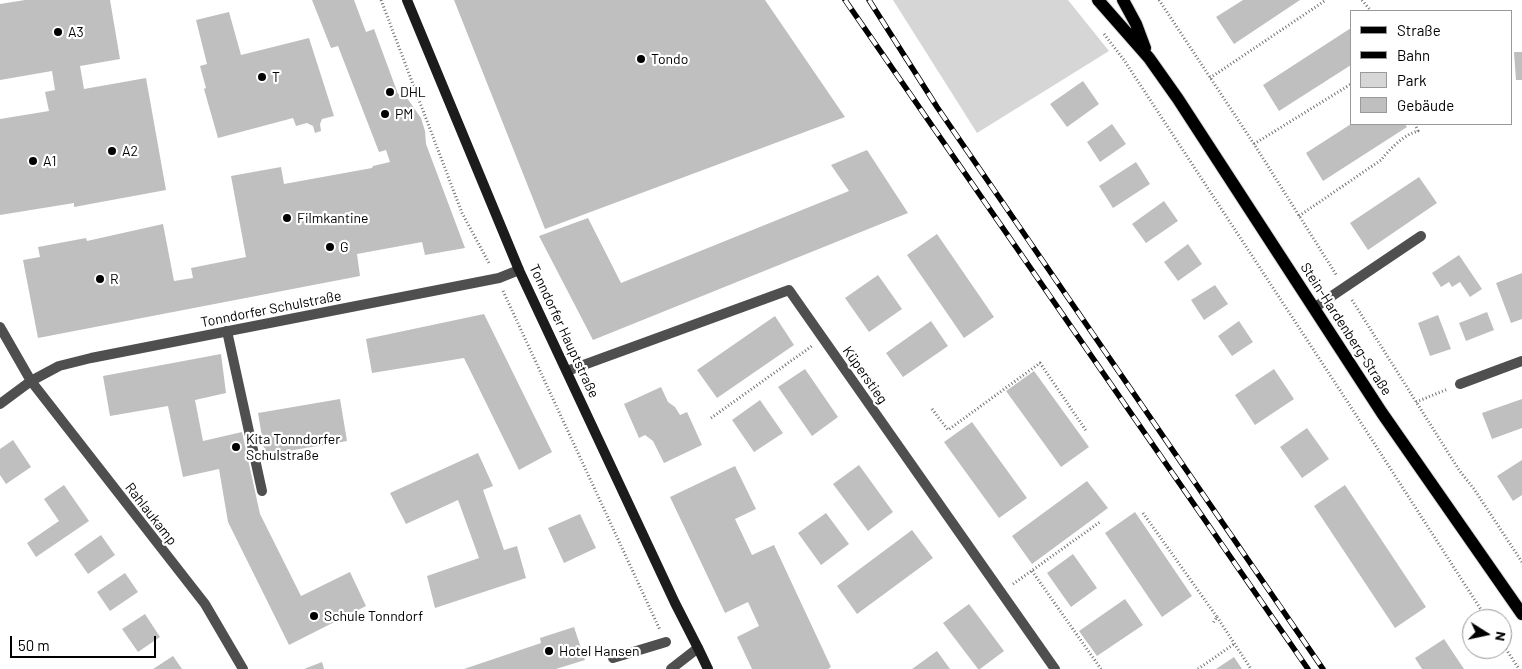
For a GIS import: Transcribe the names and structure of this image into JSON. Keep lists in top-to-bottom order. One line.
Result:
{"streets":{"main road":["Stein-Hardenberg-Straße","Tonndorfer Hauptstraße"],"street":["Tonndorfer Schulstraße","Küperstieg","Rahlaukamp"]},"crossings":[["Tonndorfer Schulstraße","Tonndorfer Hauptstraße"],["Tonndorfer Schulstraße","Rahlaukamp"],["Tonndorfer Hauptstraße","Küperstieg"]],"places":["A3","Tondo","T","DHL","PM","A2","A1","Filmkantine","G","R","Kita Tonndorfer Schulstraße","Schule Tonndorf","Hotel Hansen"],"legend":["Straße","Bahn","Park","Gebäude"],"scale_bar":"50 m","north":"right"}
